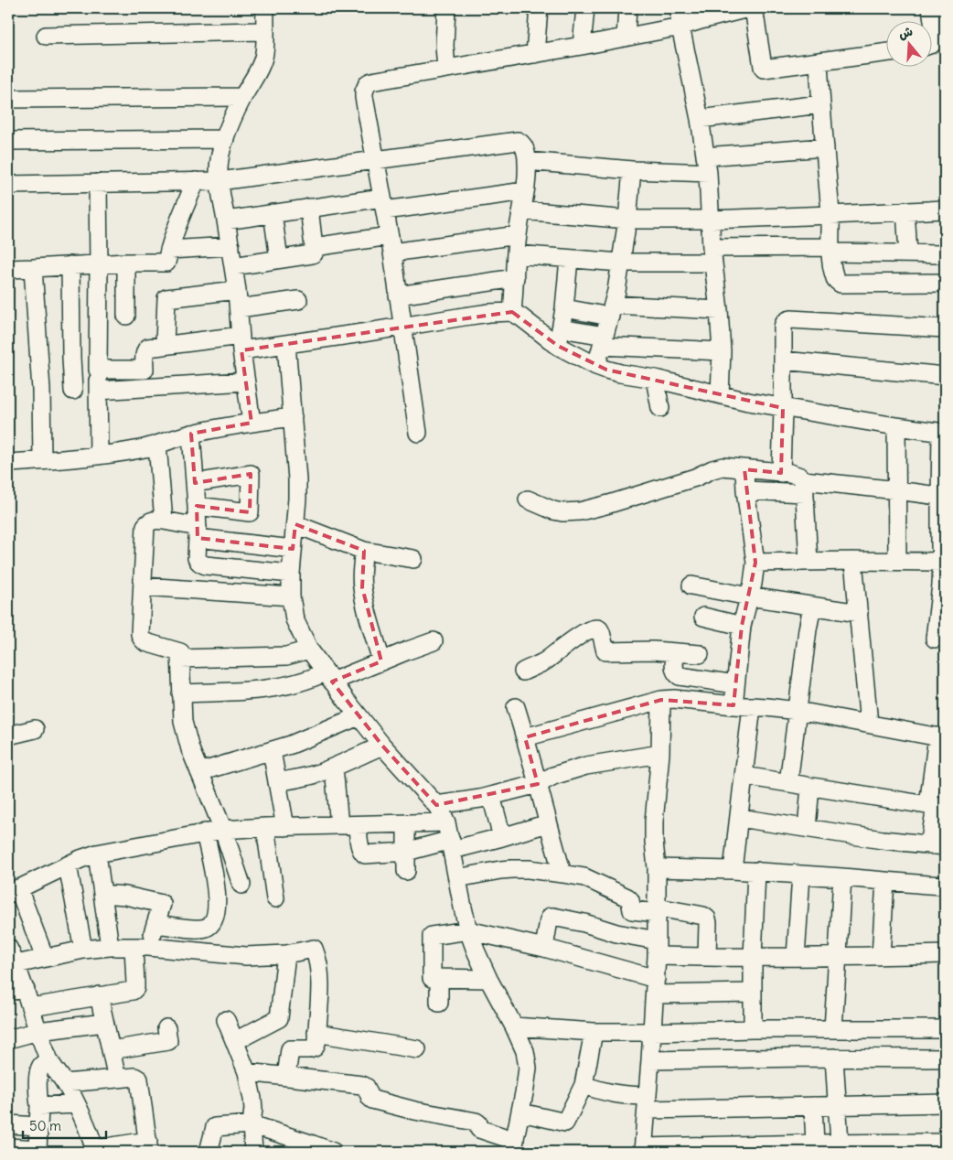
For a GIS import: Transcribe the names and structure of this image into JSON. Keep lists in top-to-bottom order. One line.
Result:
{"scale_bar":"50 m","north":"top"}
